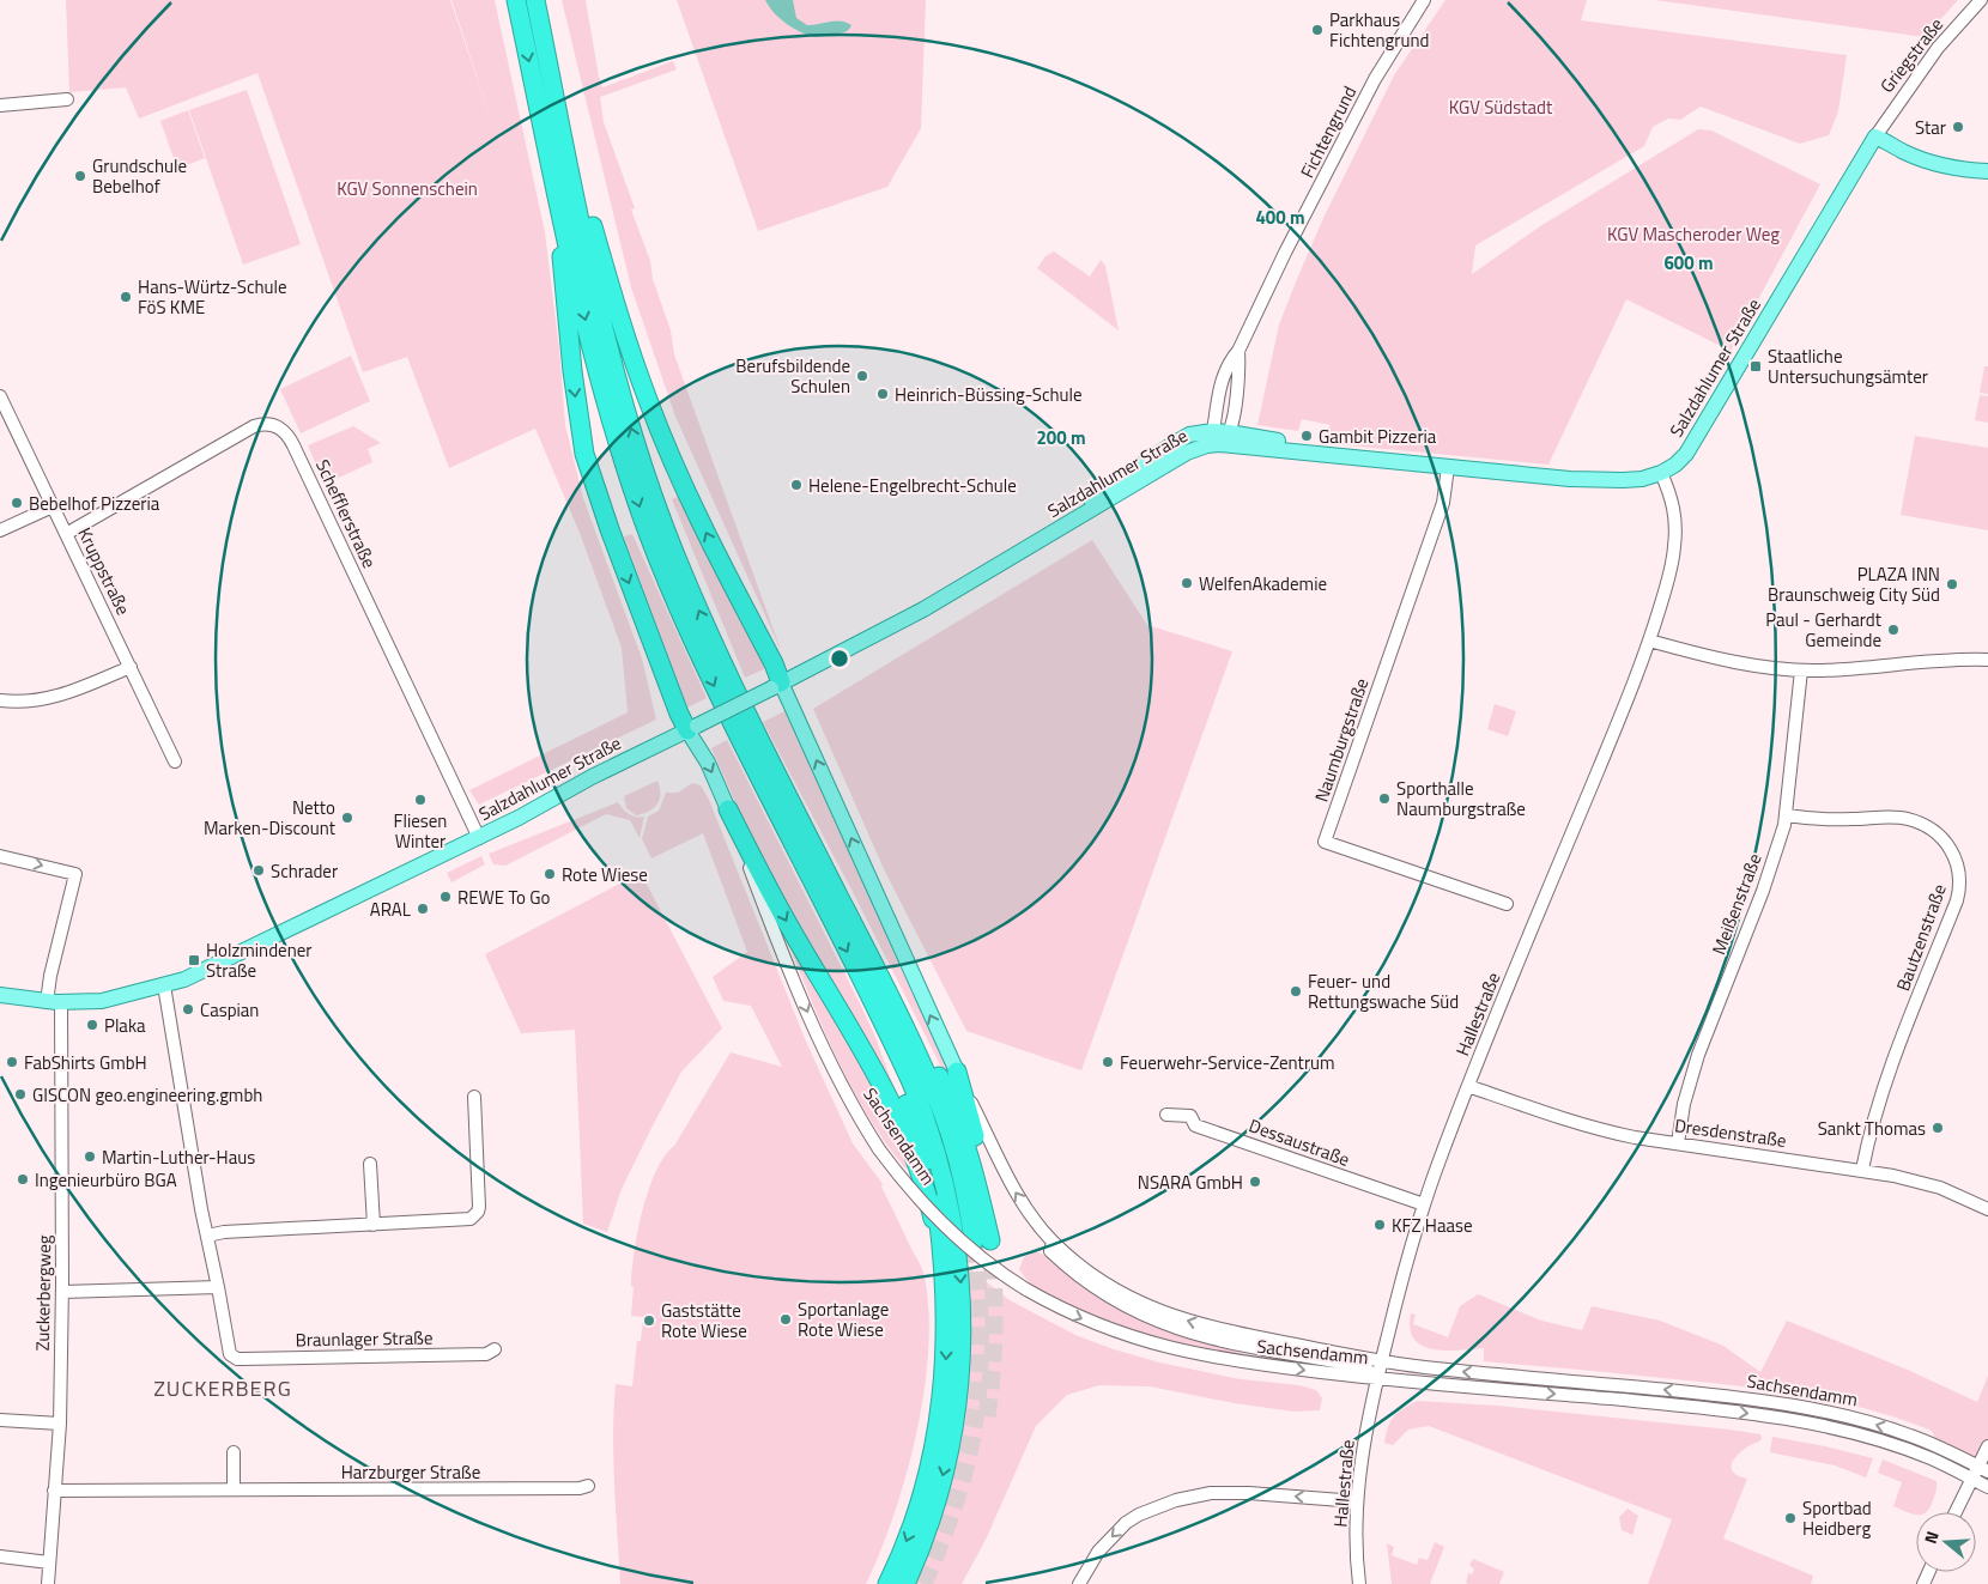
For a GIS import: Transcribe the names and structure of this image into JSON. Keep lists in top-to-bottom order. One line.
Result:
{"streets":{"main road":["Salzdahlumer Straße","Sachsendamm"],"street":["Griegstraße","Fichtengrund","Schefflerstraße","Kruppstraße","Naumburgstraße","Meißenstraße","Bautzenstraße","Hallestraße","Dresdenstraße","Dessaustraße","Zuckerbergweg","Braunlager Straße","Harzburger Straße"]},"crossings":[["Griegstraße","Salzdahlumer Straße"],["Salzdahlumer Straße","Schefflerstraße"],["Salzdahlumer Straße","Naumburgstraße"],["Salzdahlumer Straße","Hallestraße"],["Salzdahlumer Straße","Sachsendamm"],["Salzdahlumer Straße","Zuckerbergweg"],["Schefflerstraße","Kruppstraße"],["Meißenstraße","Bautzenstraße"],["Meißenstraße","Dresdenstraße"],["Bautzenstraße","Dresdenstraße"],["Hallestraße","Dresdenstraße"],["Hallestraße","Sachsendamm"],["Hallestraße","Dessaustraße"],["Zuckerbergweg","Harzburger Straße"]],"districts":["ZUCKERBERG"],"parks":["KGV Südstadt","KGV Sonnenschein","KGV Mascheroder Weg"],"places":{"other":["Parkhaus Fichtengrund","Star","Grundschule Bebelhof","Hans-Würtz-Schule FöS KME","Berufsbildende Schulen","Heinrich-Büssing-Schule","Gambit Pizzeria","Helene-Engelbrecht-Schule","Bebelhof Pizzeria","WelfenAkademie","PLAZA INN Braunschweig City Süd","Paul - Gerhardt Gemeinde","Sporthalle Naumburgstraße","Fliesen Winter","Netto Marken-Discount","Schrader","Rote Wiese","REWE To Go","ARAL","Feuer- und Rettungswache Süd","Caspian","Plaka","FabShirts GmbH","Feuerwehr-Service-Zentrum","GISCON geo.engineering.gmbh","Sankt Thomas","Martin-Luther-Haus","Ingenieurbüro BGA","NSARA GmbH","KFZ Haase","Sportanlage Rote Wiese","Gaststätte Rote Wiese","Sportbad Heidberg"],"transit":["Staatliche Untersuchungsämter","Holzmindener Straße"]},"north":"left","rings":["400 m","600 m","200 m"]}
